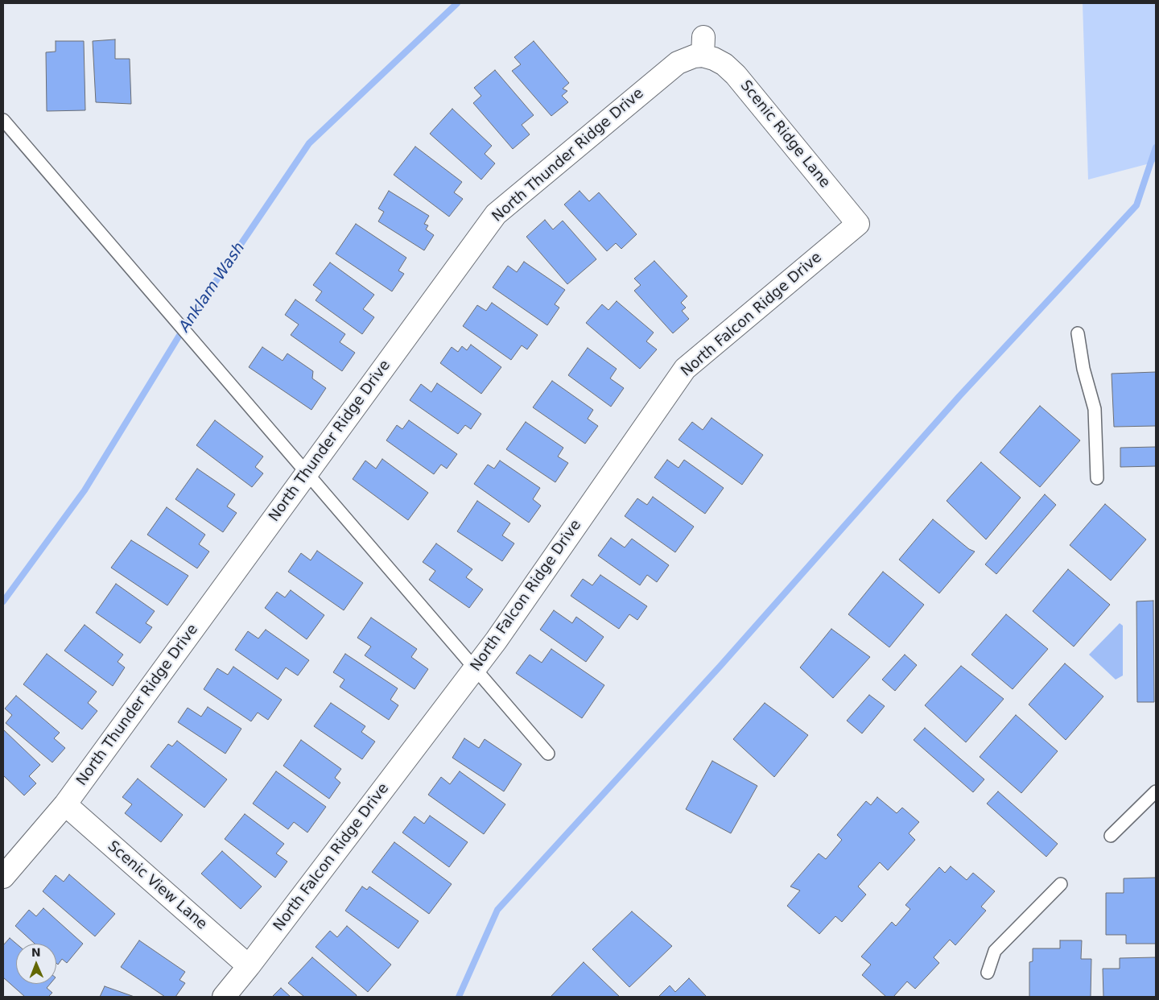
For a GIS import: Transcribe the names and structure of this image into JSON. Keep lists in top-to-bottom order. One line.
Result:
{"streets":{"street":["Scenic Ridge Lane","North Thunder Ridge Drive","North Falcon Ridge Drive","Scenic View Lane"]},"crossings":[["Scenic Ridge Lane","North Thunder Ridge Drive"],["Scenic Ridge Lane","North Falcon Ridge Drive"],["North Thunder Ridge Drive","Scenic View Lane"],["North Falcon Ridge Drive","Scenic View Lane"]],"water":["Anklam Wash"],"north":"top"}
